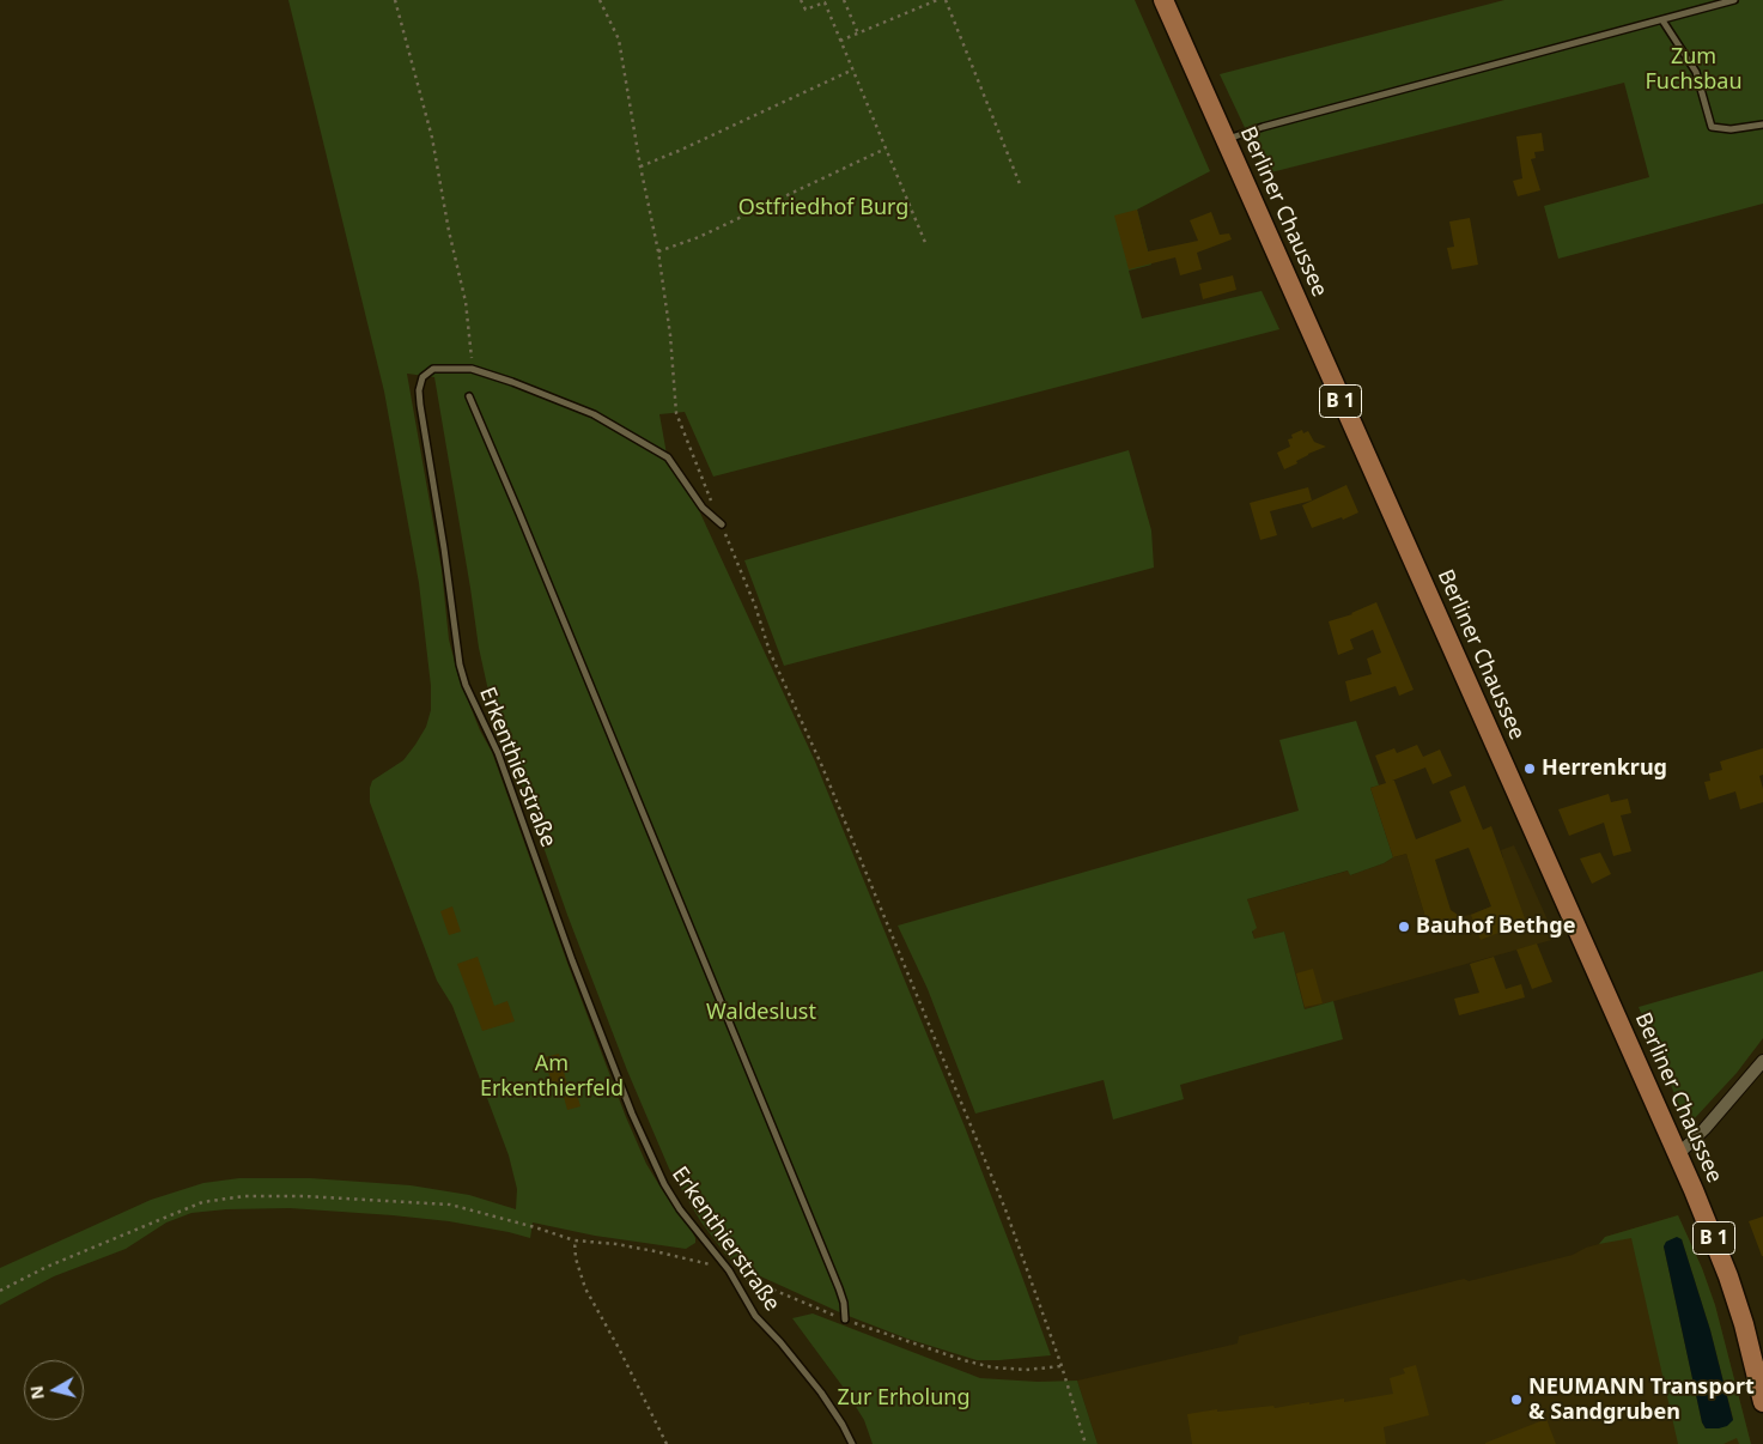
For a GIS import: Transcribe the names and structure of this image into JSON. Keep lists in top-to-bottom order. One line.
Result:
{"streets":{"main road":["Berliner Chaussee","B 1"],"lane":["Erkenthierstraße"]},"parks":["Zum Fuchsbau","Ostfriedhof Burg","Waldeslust","Am Erkenthierfeld","Zur Erholung"],"places":["Herrenkrug","Bauhof Bethge","NEUMANN Transport & Sandgruben"],"north":"left"}
